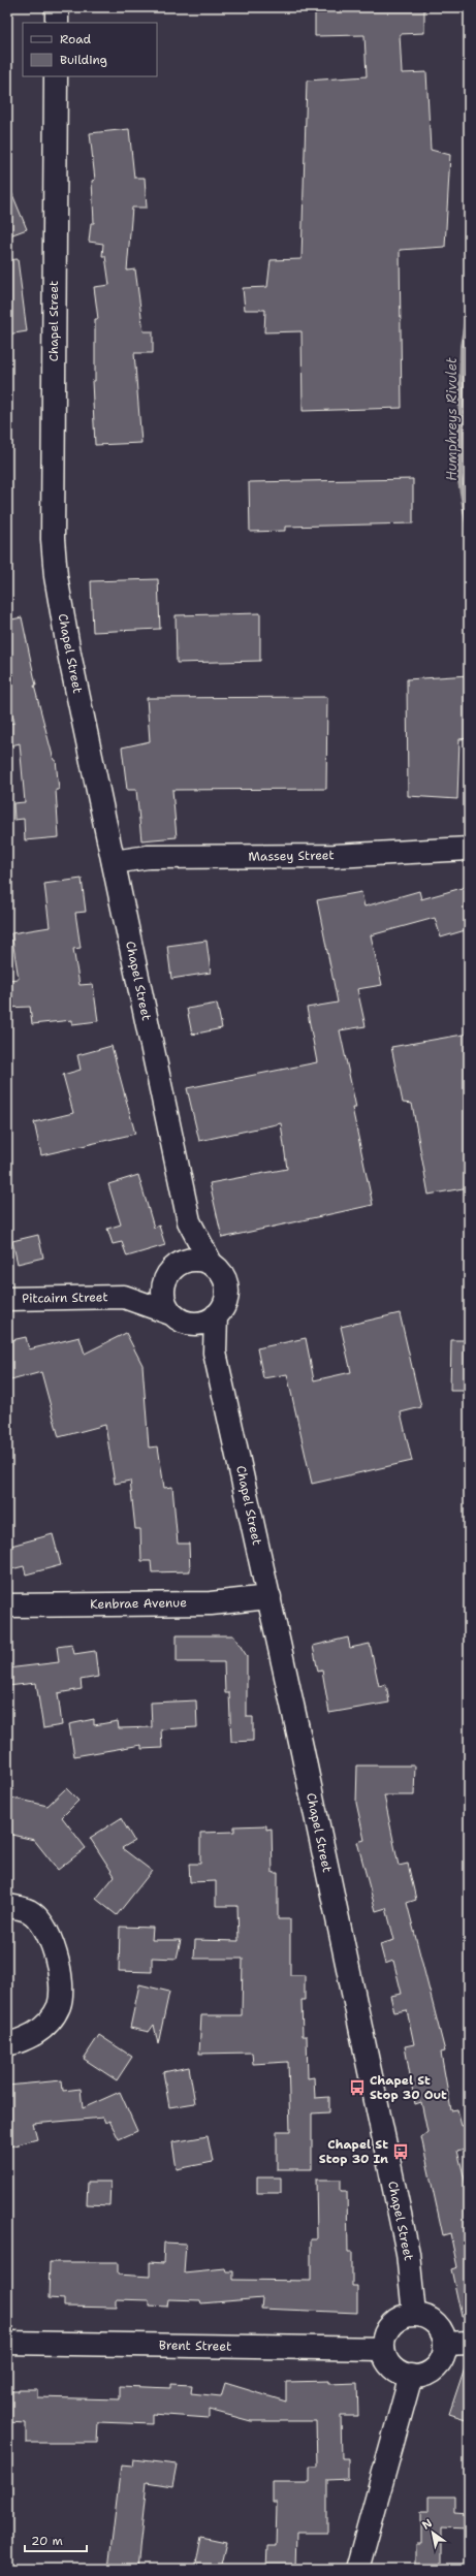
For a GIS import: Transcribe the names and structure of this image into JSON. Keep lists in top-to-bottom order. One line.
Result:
{"streets":{"street":["Chapel Street","Massey Street","Pitcairn Street","Kenbrae Avenue","Brent Street"]},"crossings":[["Chapel Street","Massey Street"],["Chapel Street","Pitcairn Street"],["Chapel Street","Kenbrae Avenue"],["Chapel Street","Brent Street"]],"water":["Humphreys Rivulet"],"places":{"bus stop":["Chapel St Stop 30 Out","Chapel St Stop 30 In"]},"legend":["Road","Building"],"scale_bar":"20 m","north":"top left"}
